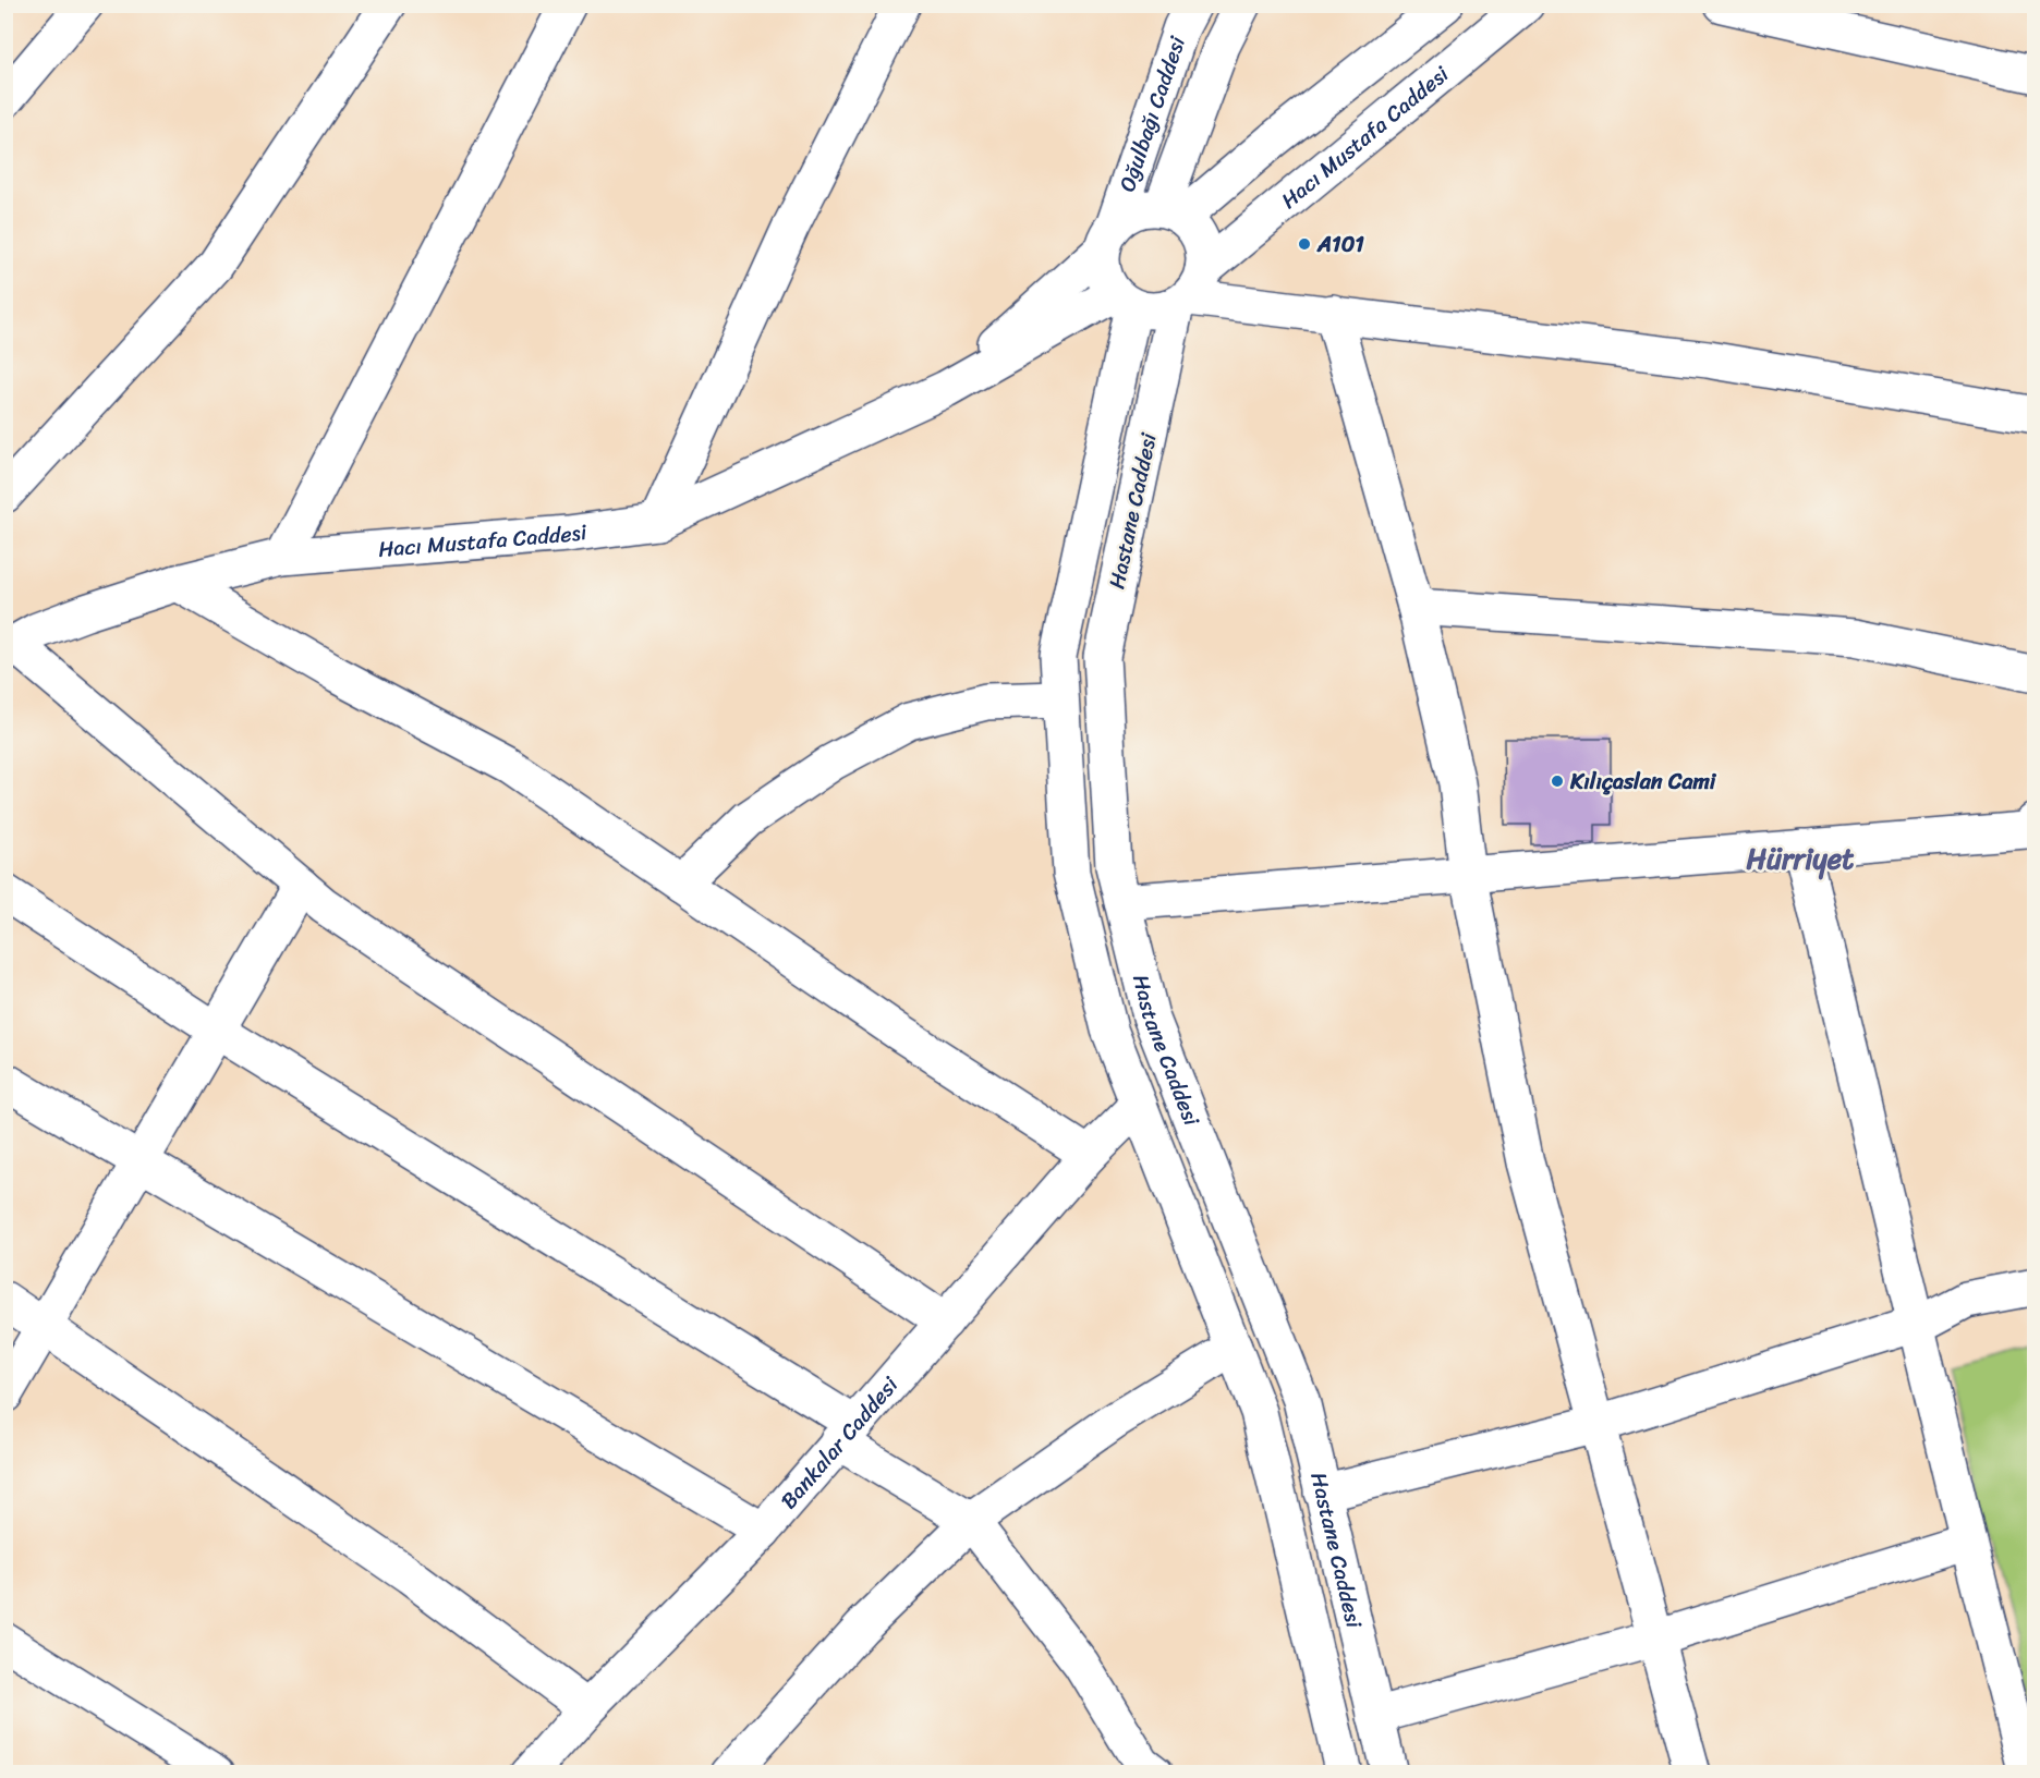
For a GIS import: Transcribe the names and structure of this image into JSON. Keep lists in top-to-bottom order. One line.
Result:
{"streets":{"street":["Oğulbağı Caddesi","Hacı Mustafa Caddesi","Hastane Caddesi","Bankalar Caddesi"]},"crossings":[["Oğulbağı Caddesi","Hacı Mustafa Caddesi"],["Oğulbağı Caddesi","Hastane Caddesi"],["Hacı Mustafa Caddesi","Hastane Caddesi"],["Hastane Caddesi","Bankalar Caddesi"]],"districts":["Hürriyet"],"places":["A101","Kılıçaslan Cami"]}
